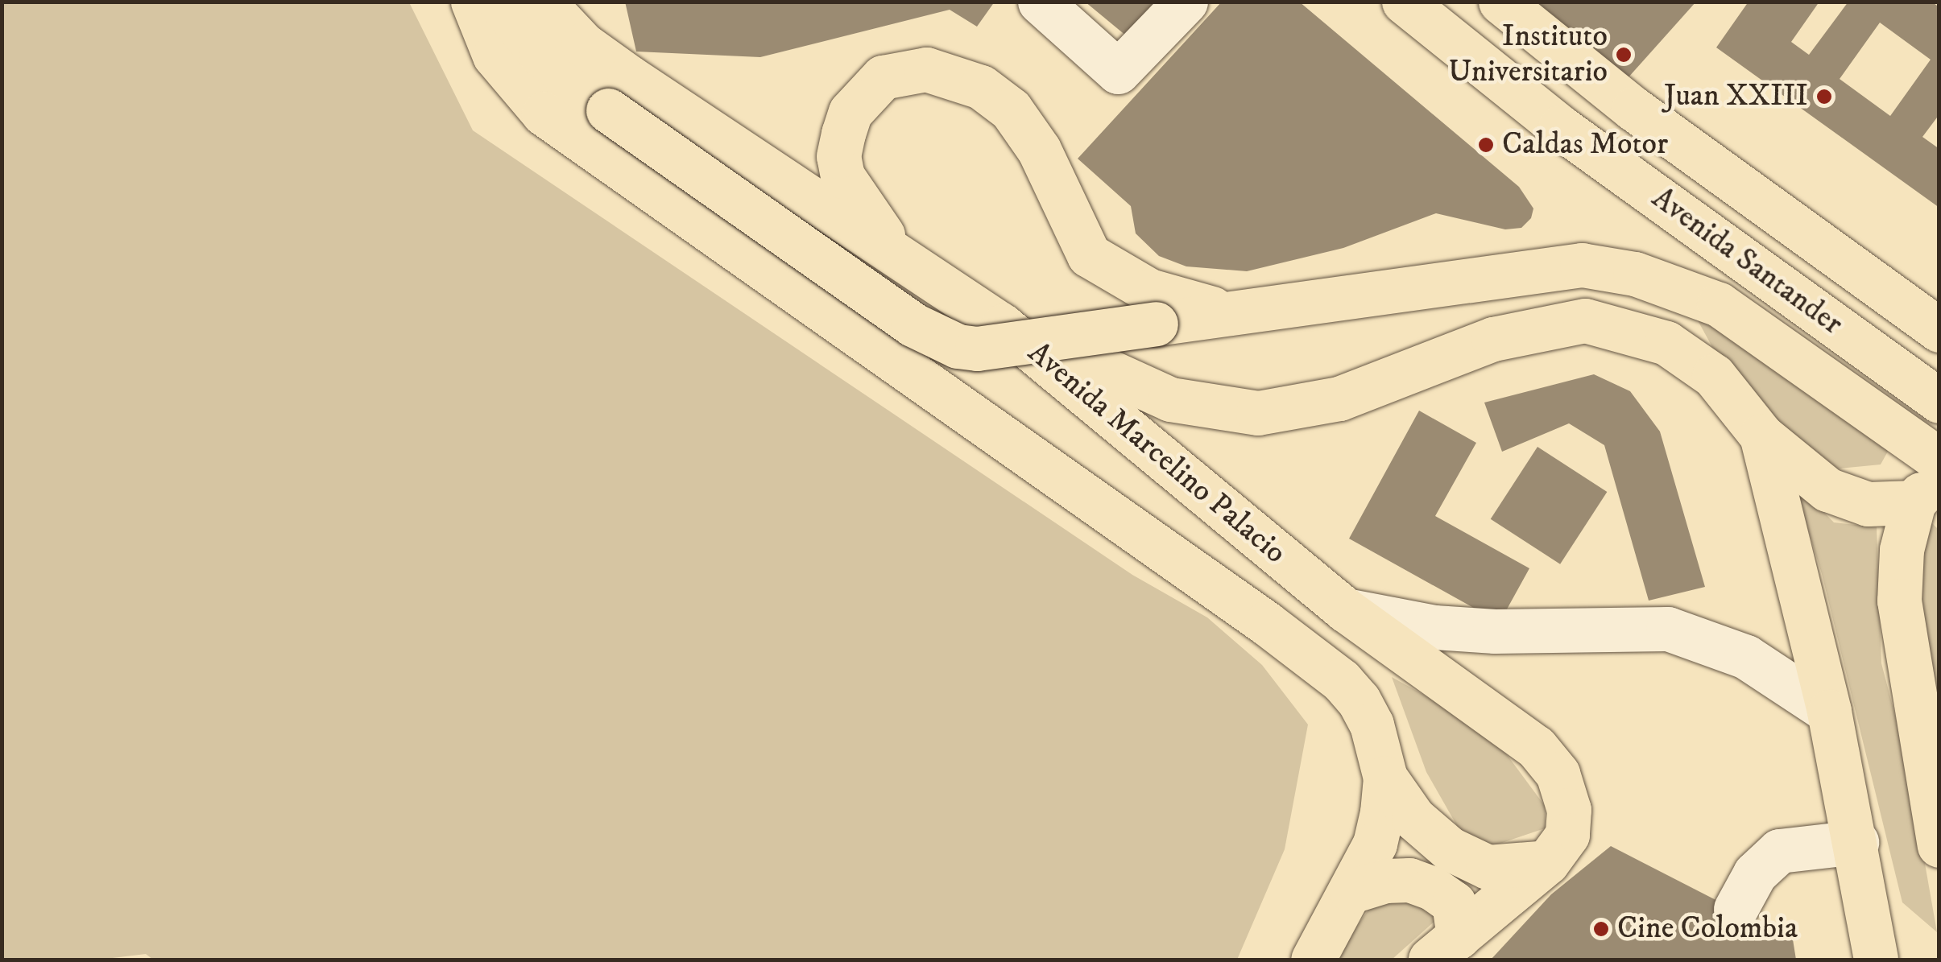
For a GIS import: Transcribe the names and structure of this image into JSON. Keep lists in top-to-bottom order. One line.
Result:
{"streets":{"main road":["Avenida Santander","Avenida Marcelino Palacio"]},"places":["Instituto Universitario","Juan XXIII","Caldas Motor","Cine Colombia"]}
